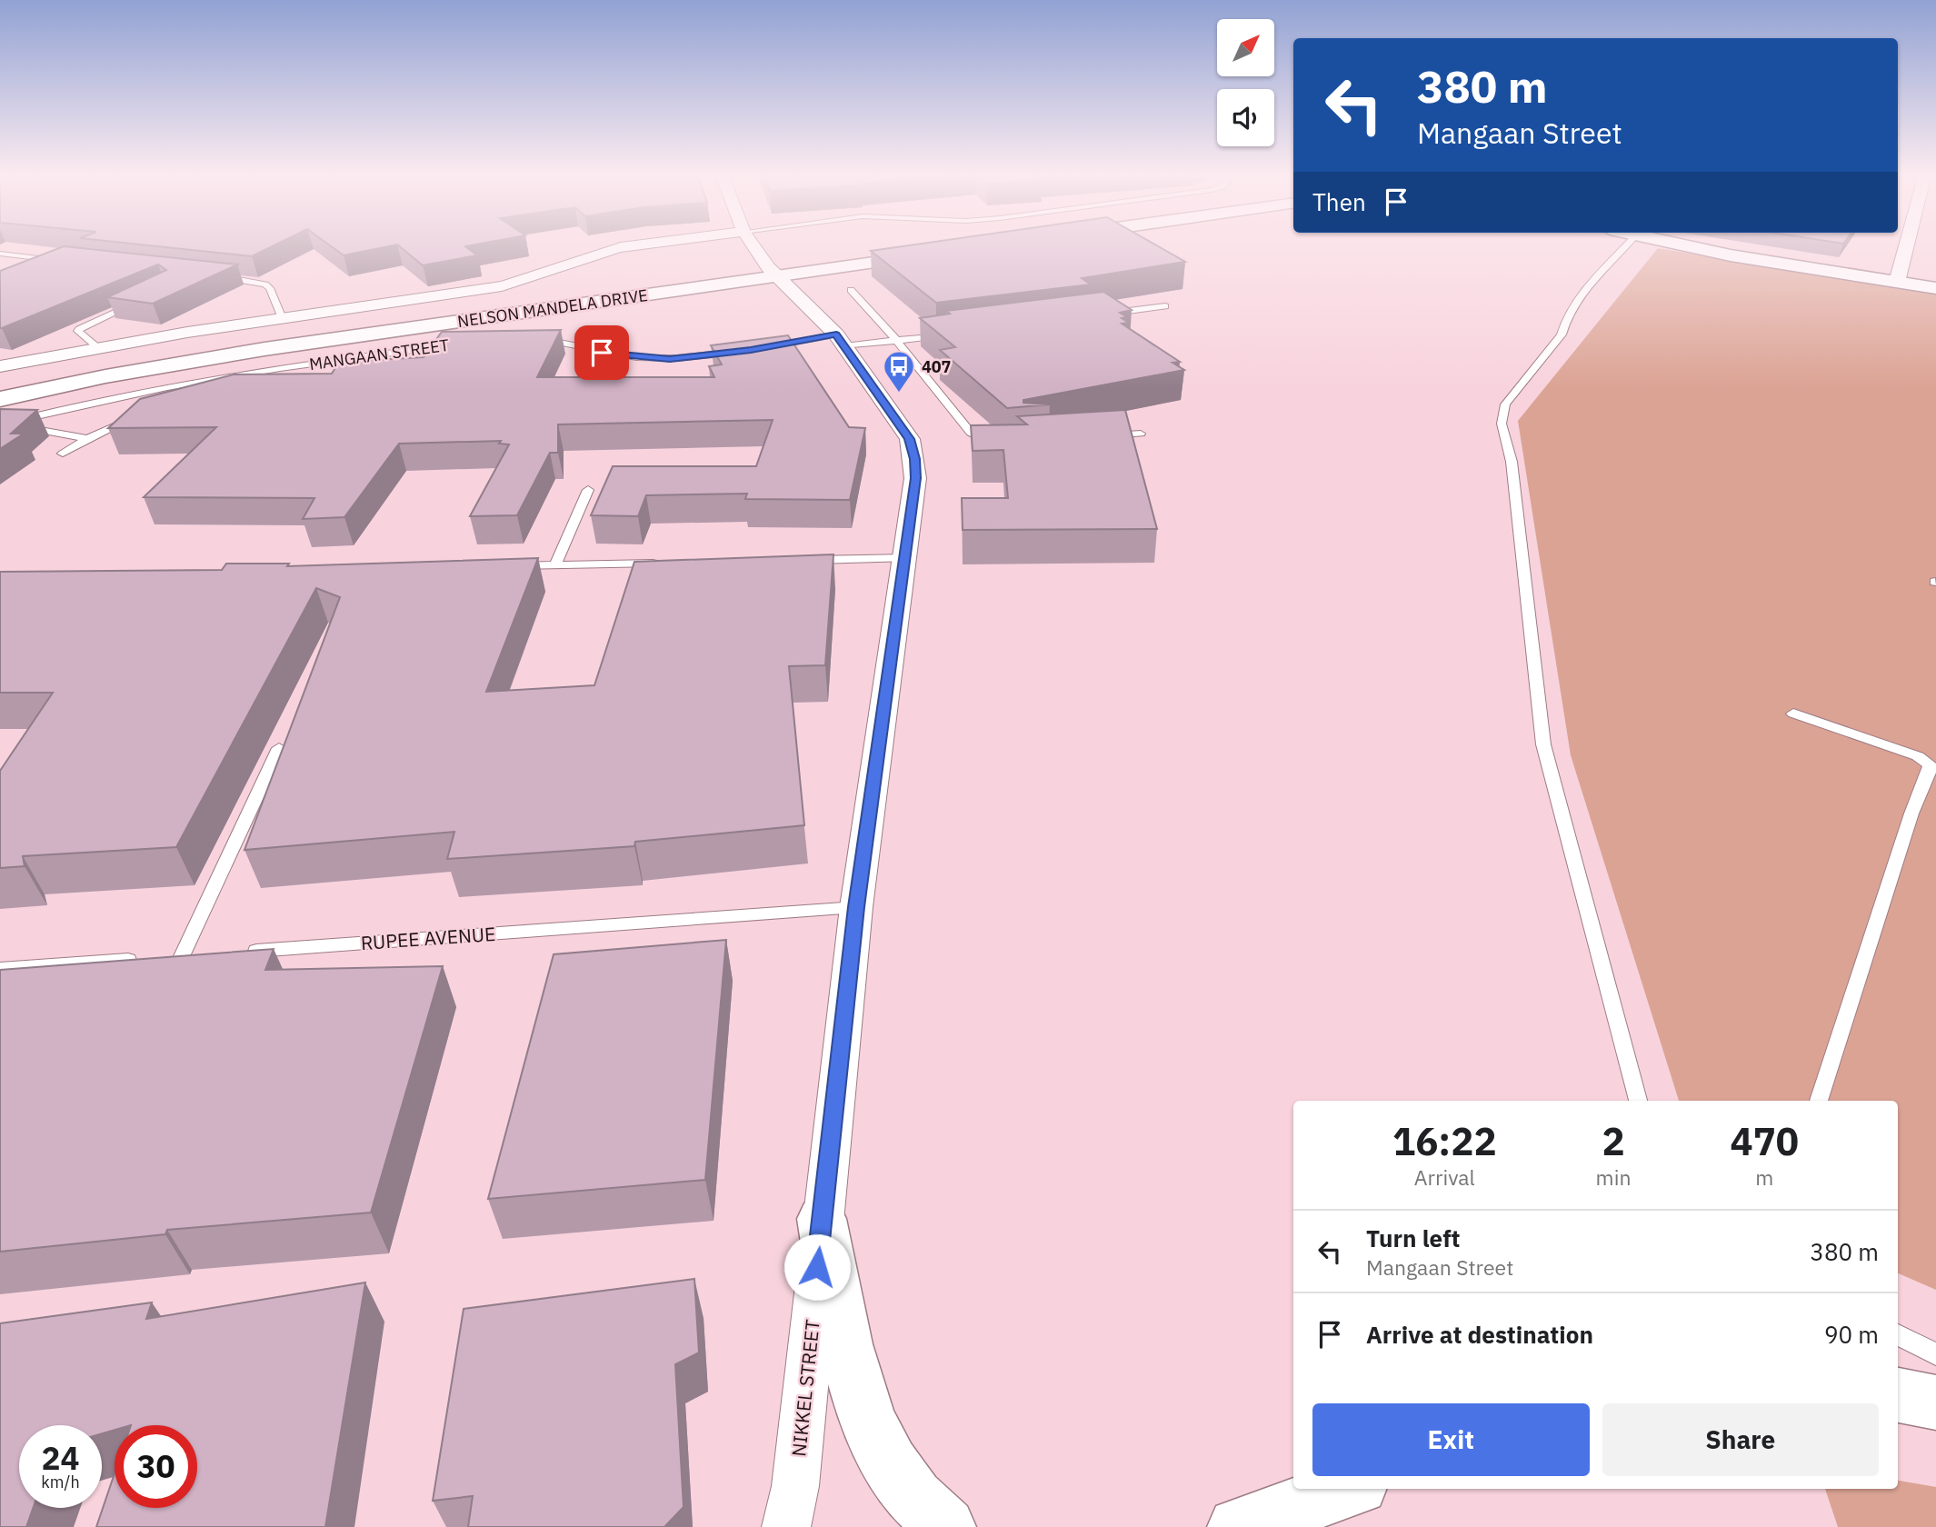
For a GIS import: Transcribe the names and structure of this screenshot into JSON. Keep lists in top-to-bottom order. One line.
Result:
{"streets":{"main road":["NELSON MANDELA DRIVE"],"street":["NIKKEL STREET"],"lane":["MANGAAN STREET","RUPEE AVENUE"]},"crossings":[["NELSON MANDELA DRIVE","NIKKEL STREET"],["RUPEE AVENUE","NIKKEL STREET"]],"places":{"bus stop":["407"]},"north":"top right","page":{"turn":["380 m","Mangaan Street"],"then":"Then","eta":["16:22","Arrival","2","min","470","m"],"list":[{"name":"Turn left","note":"Mangaan Street","value":"380 m"},{"name":"Arrive at destination","value":"90 m"}],"buttons":["Exit","Share"],"speed":"24 km/h","limit":"30"}}
